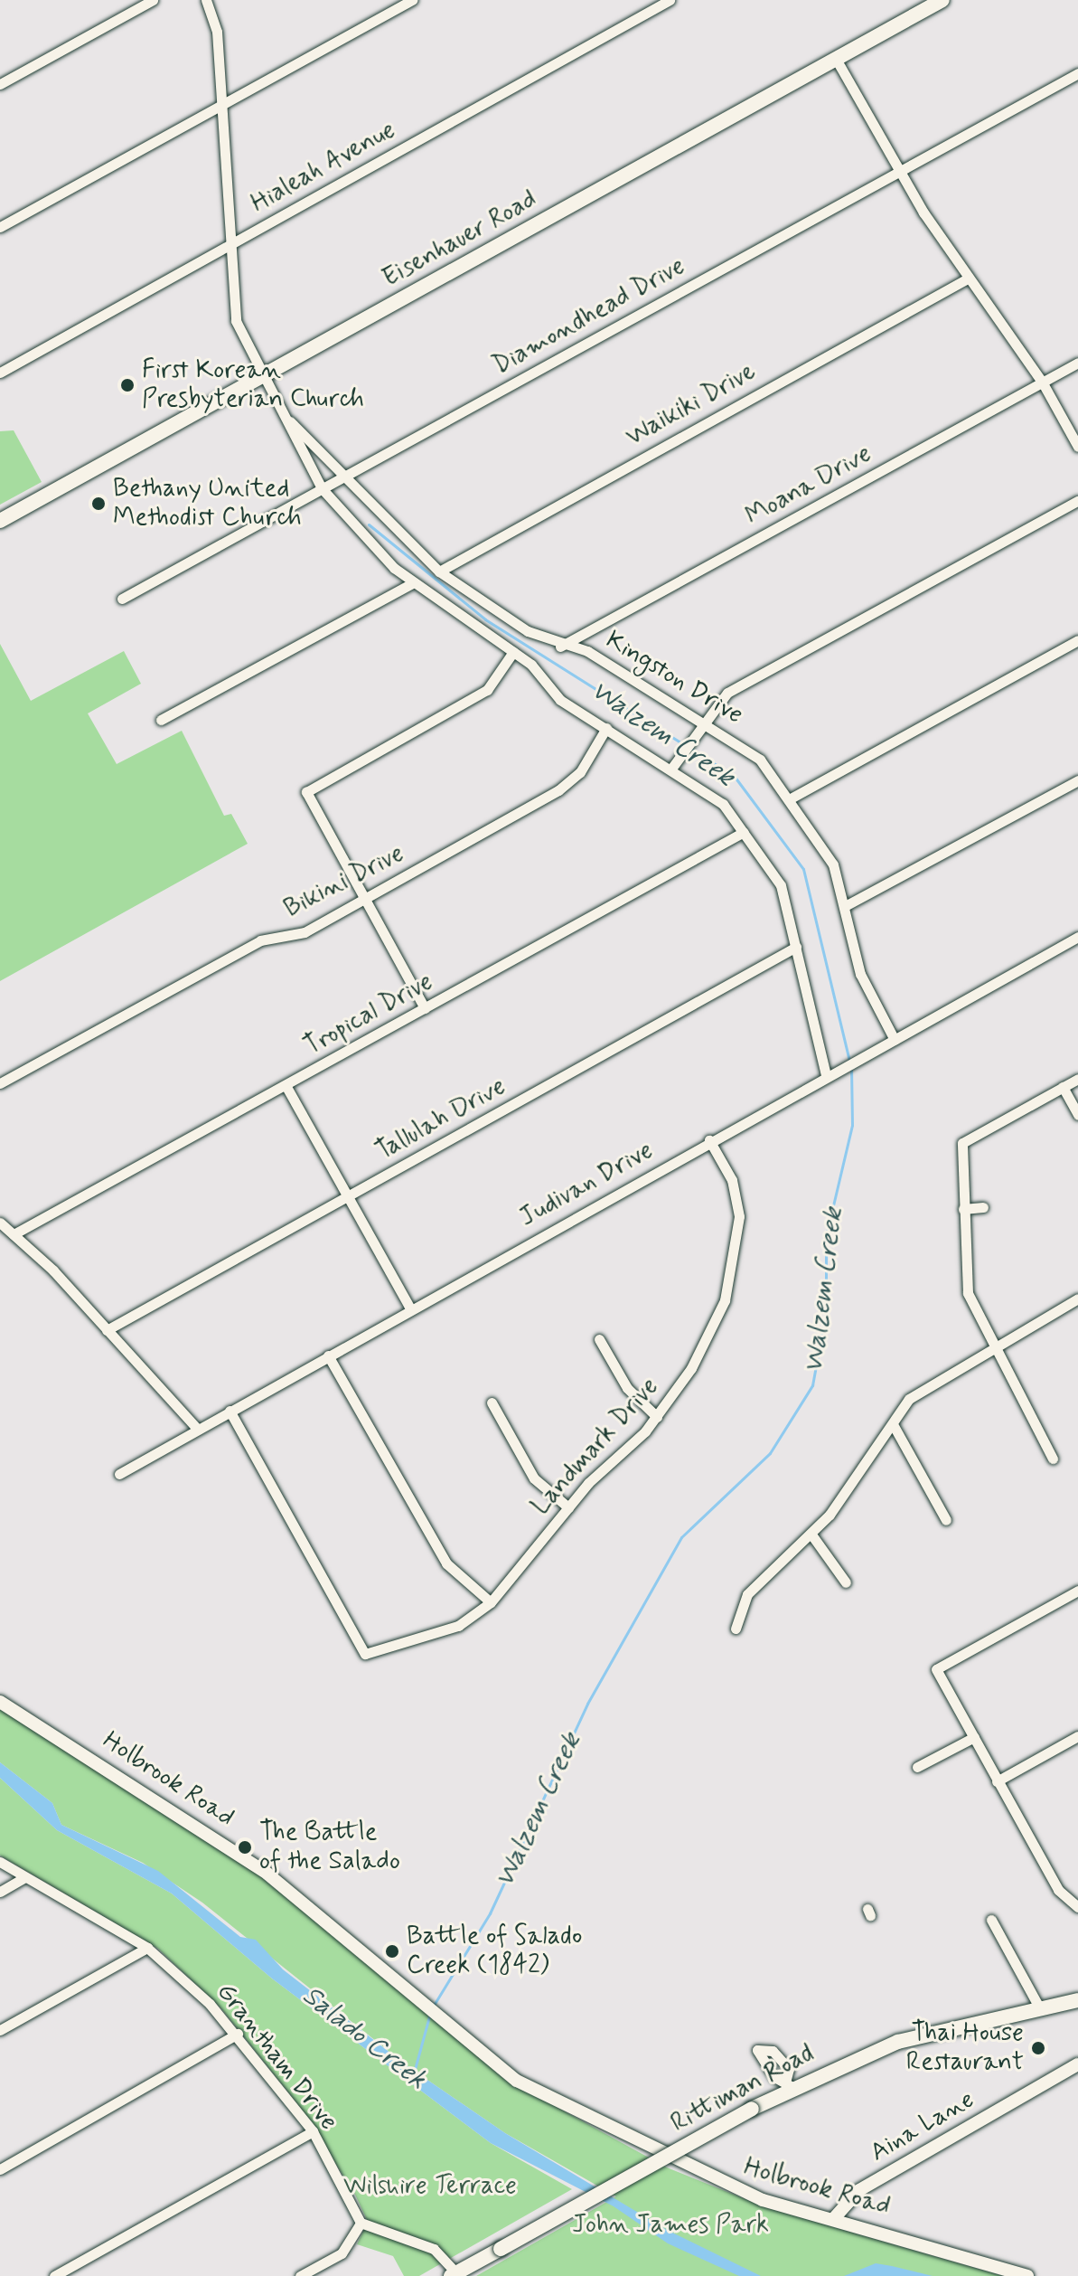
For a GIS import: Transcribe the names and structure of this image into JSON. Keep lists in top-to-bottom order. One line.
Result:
{"streets":{"main road":["Eisenhauer Road","Rittiman Road"],"street":["Hialeah Avenue","Diamondhead Drive","Waikiki Drive","Moana Drive","Kingston Drive","Bikini Drive","Tropical Drive","Tallulah Drive","Judivan Drive","Landmark Drive","Holbrook Road","Grantham Drive","Aina Lane"]},"crossings":[["Hialeah Avenue","Kingston Drive"],["Eisenhauer Road","Kingston Drive"],["Diamondhead Drive","Kingston Drive"],["Waikiki Drive","Kingston Drive"],["Moana Drive","Kingston Drive"],["Kingston Drive","Bikini Drive"],["Kingston Drive","Tropical Drive"],["Kingston Drive","Tallulah Drive"],["Kingston Drive","Judivan Drive"],["Judivan Drive","Landmark Drive"],["Holbrook Road","Aina Lane"]],"water":["Walzem Creek","Salado Creek"],"parks":["Wilshire Terrace","John James Park"],"places":["First Korean Presbyterian Church","Bethany United Methodist Church","The Battle of the Salado","Battle of Salado Creek (1842)","Thai House Restaurant"]}
